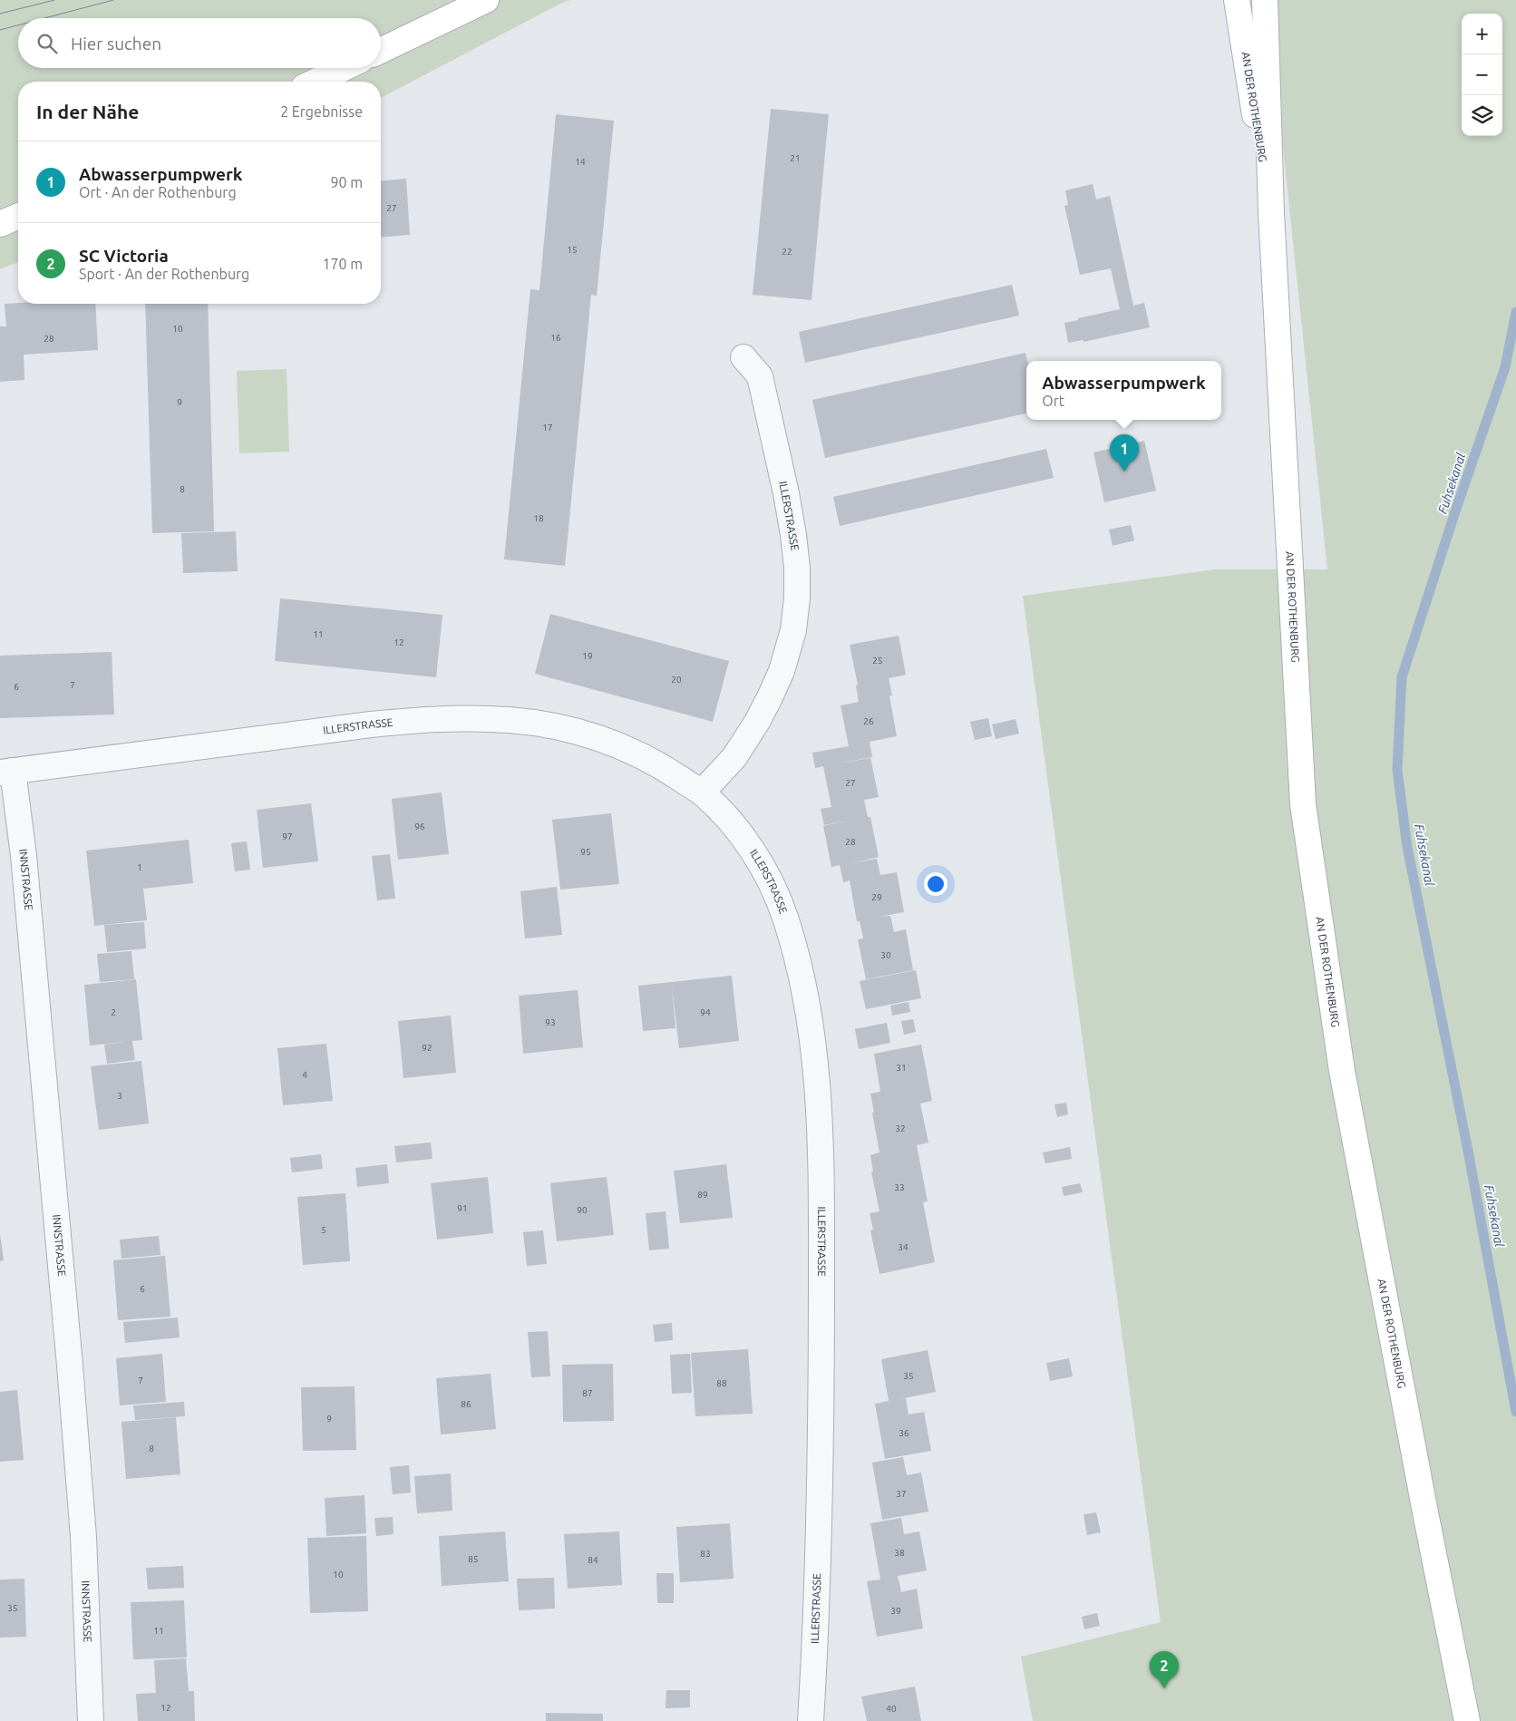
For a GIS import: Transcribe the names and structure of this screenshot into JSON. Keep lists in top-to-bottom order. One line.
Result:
{"streets":{"main road":["AN DER ROTHENBURG"],"street":["ILLERSTRASSE","INNSTRASSE"]},"crossings":[["ILLERSTRASSE","INNSTRASSE"]],"water":["Fuhsekanal"],"house_numbers":["21","14","27","15","22","10","16","28","9","17","8","18","11","12","19","25","20","7","6","26","27","96","97","28","95","1","29","30","2","94","93","92","31","4","3","32","33","89","91","90","5","34","6","35","7","88","87","86","9","36","8","37","38","83","85","84","10","35","39","11","12","40"],"page":{"map_buttons":["+","−"],"search":"Hier suchen","heading":["In der Nähe","2 Ergebnisse"],"list":[{"mark":"1","name":"Abwasserpumpwerk","note":"Ort · An der Rothenburg","value":"90 m"},{"mark":"2","name":"SC Victoria","note":"Sport · An der Rothenburg","value":"170 m"}],"popup":["Abwasserpumpwerk","Ort"],"pins":["1","2"]}}
